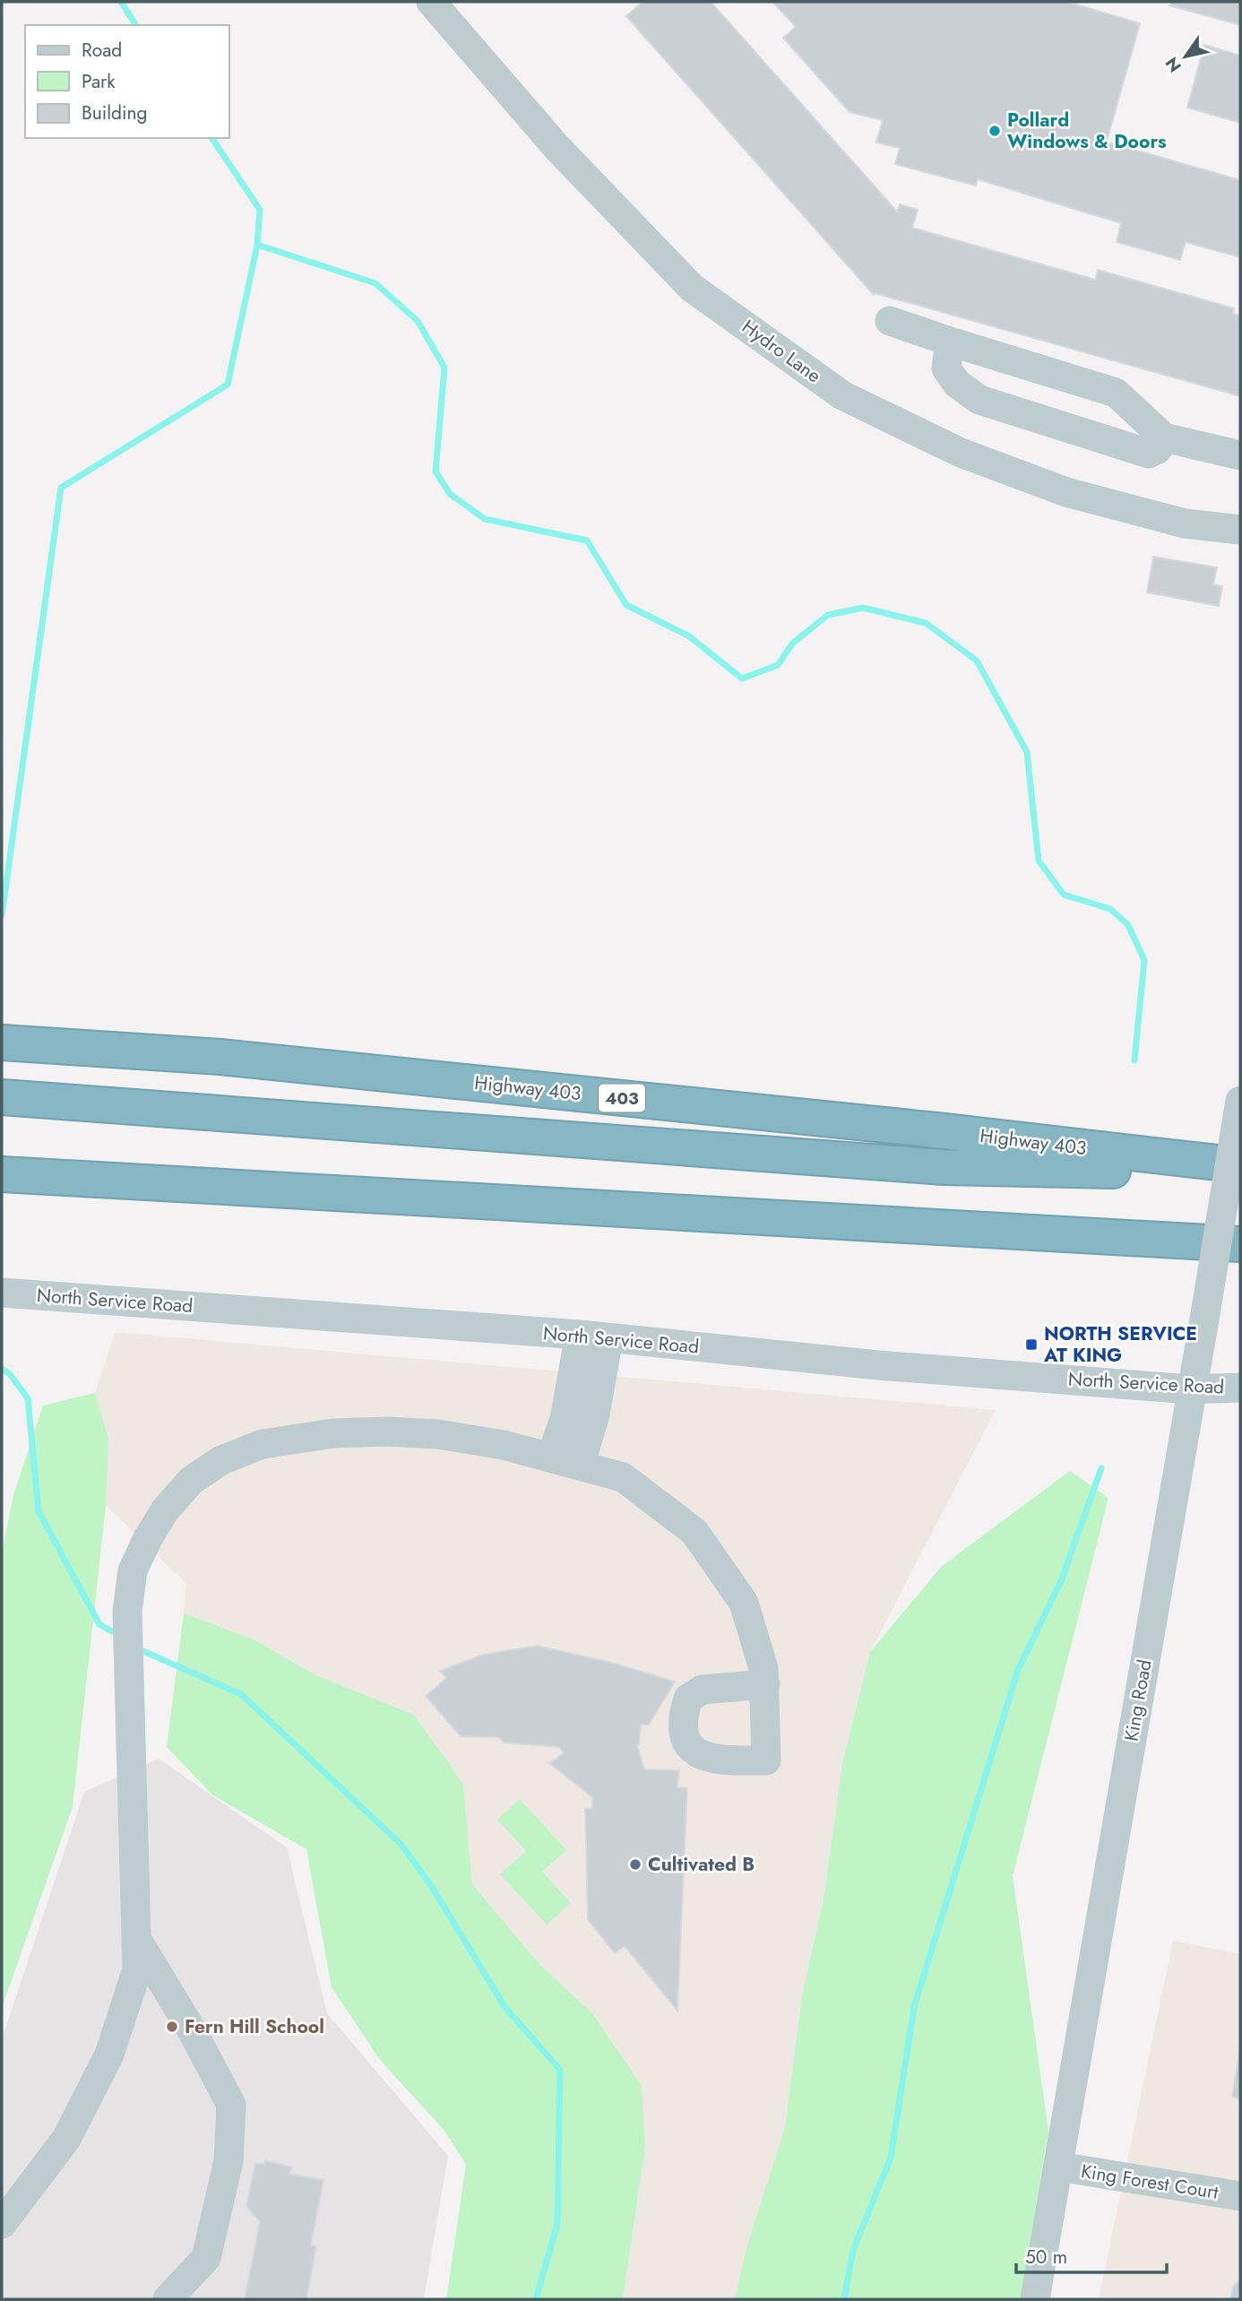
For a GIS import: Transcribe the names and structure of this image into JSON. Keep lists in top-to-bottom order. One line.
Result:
{"streets":{"highway":["Highway 403","403"],"street":["Hydro Lane","North Service Road","King Road","King Forest Court"]},"crossings":[["North Service Road","King Road"],["King Road","King Forest Court"]],"places":{"other":["Pollard Windows & Doors","Cultivated B","Fern Hill School"],"transit":["NORTH SERVICE AT KING"]},"legend":["Road","Park","Building"],"scale_bar":"50 m","north":"bottom left"}
